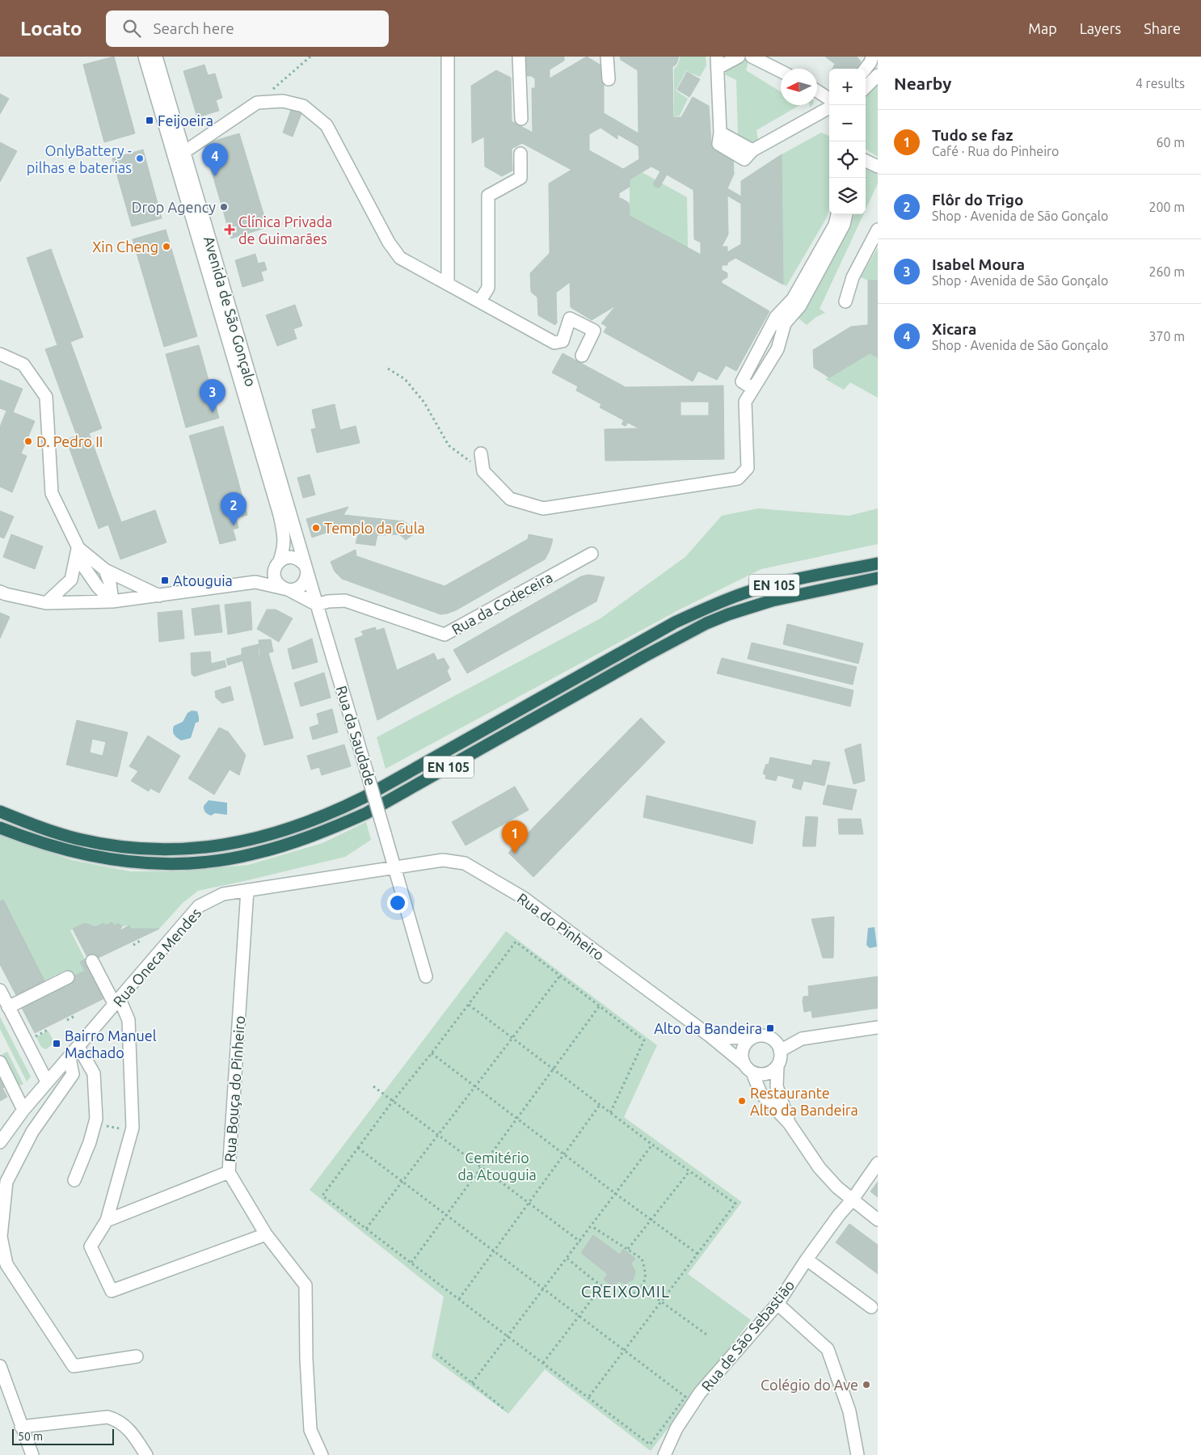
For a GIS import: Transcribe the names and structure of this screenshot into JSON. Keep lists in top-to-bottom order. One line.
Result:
{"streets":{"highway":["EN 105"],"street":["Avenida de São Gonçalo","Rua da Codeceira","Rua da Saudade","Rua do Pinheiro","Rua Oneca Mendes","Rua Bouça do Pinheiro","Rua de São Sebastião"]},"crossings":[["Avenida de São Gonçalo","Rua da Saudade"],["Rua da Codeceira","Rua da Saudade"],["Rua da Saudade","Rua do Pinheiro"],["Rua da Saudade","Rua Oneca Mendes"],["Rua do Pinheiro","Rua Oneca Mendes"],["Rua Oneca Mendes","Rua Bouça do Pinheiro"]],"districts":["CREIXOMIL"],"parks":["Cemitério da Atouguia"],"places":{"transit":["Feijoeira","Atouguia","Alto da Bandeira","Bairro Manuel Machado"],"other":["OnlyBattery - pilhas e baterias","Drop Agency","Xin Cheng","D. Pedro II","Templo da Gula","Restaurante Alto da Bandeira","Colégio do Ave"],"health":["Clínica Privada de Guimarães"]},"scale_bar":"50 m","north":"left","page":{"header":"Locato","search":"Search here","nav":["Map","Layers","Share"],"heading":["Nearby","4 results"],"map_buttons":["+","−"],"list":[{"mark":"1","name":"Tudo se faz","note":"Café · Rua do Pinheiro","value":"60 m"},{"mark":"2","name":"Flôr do Trigo","note":"Shop · Avenida de São Gonçalo","value":"200 m"},{"mark":"3","name":"Isabel Moura","note":"Shop · Avenida de São Gonçalo","value":"260 m"},{"mark":"4","name":"Xicara","note":"Shop · Avenida de São Gonçalo","value":"370 m"}],"pins":["4","3","2","1"],"scale":"50 m"}}
